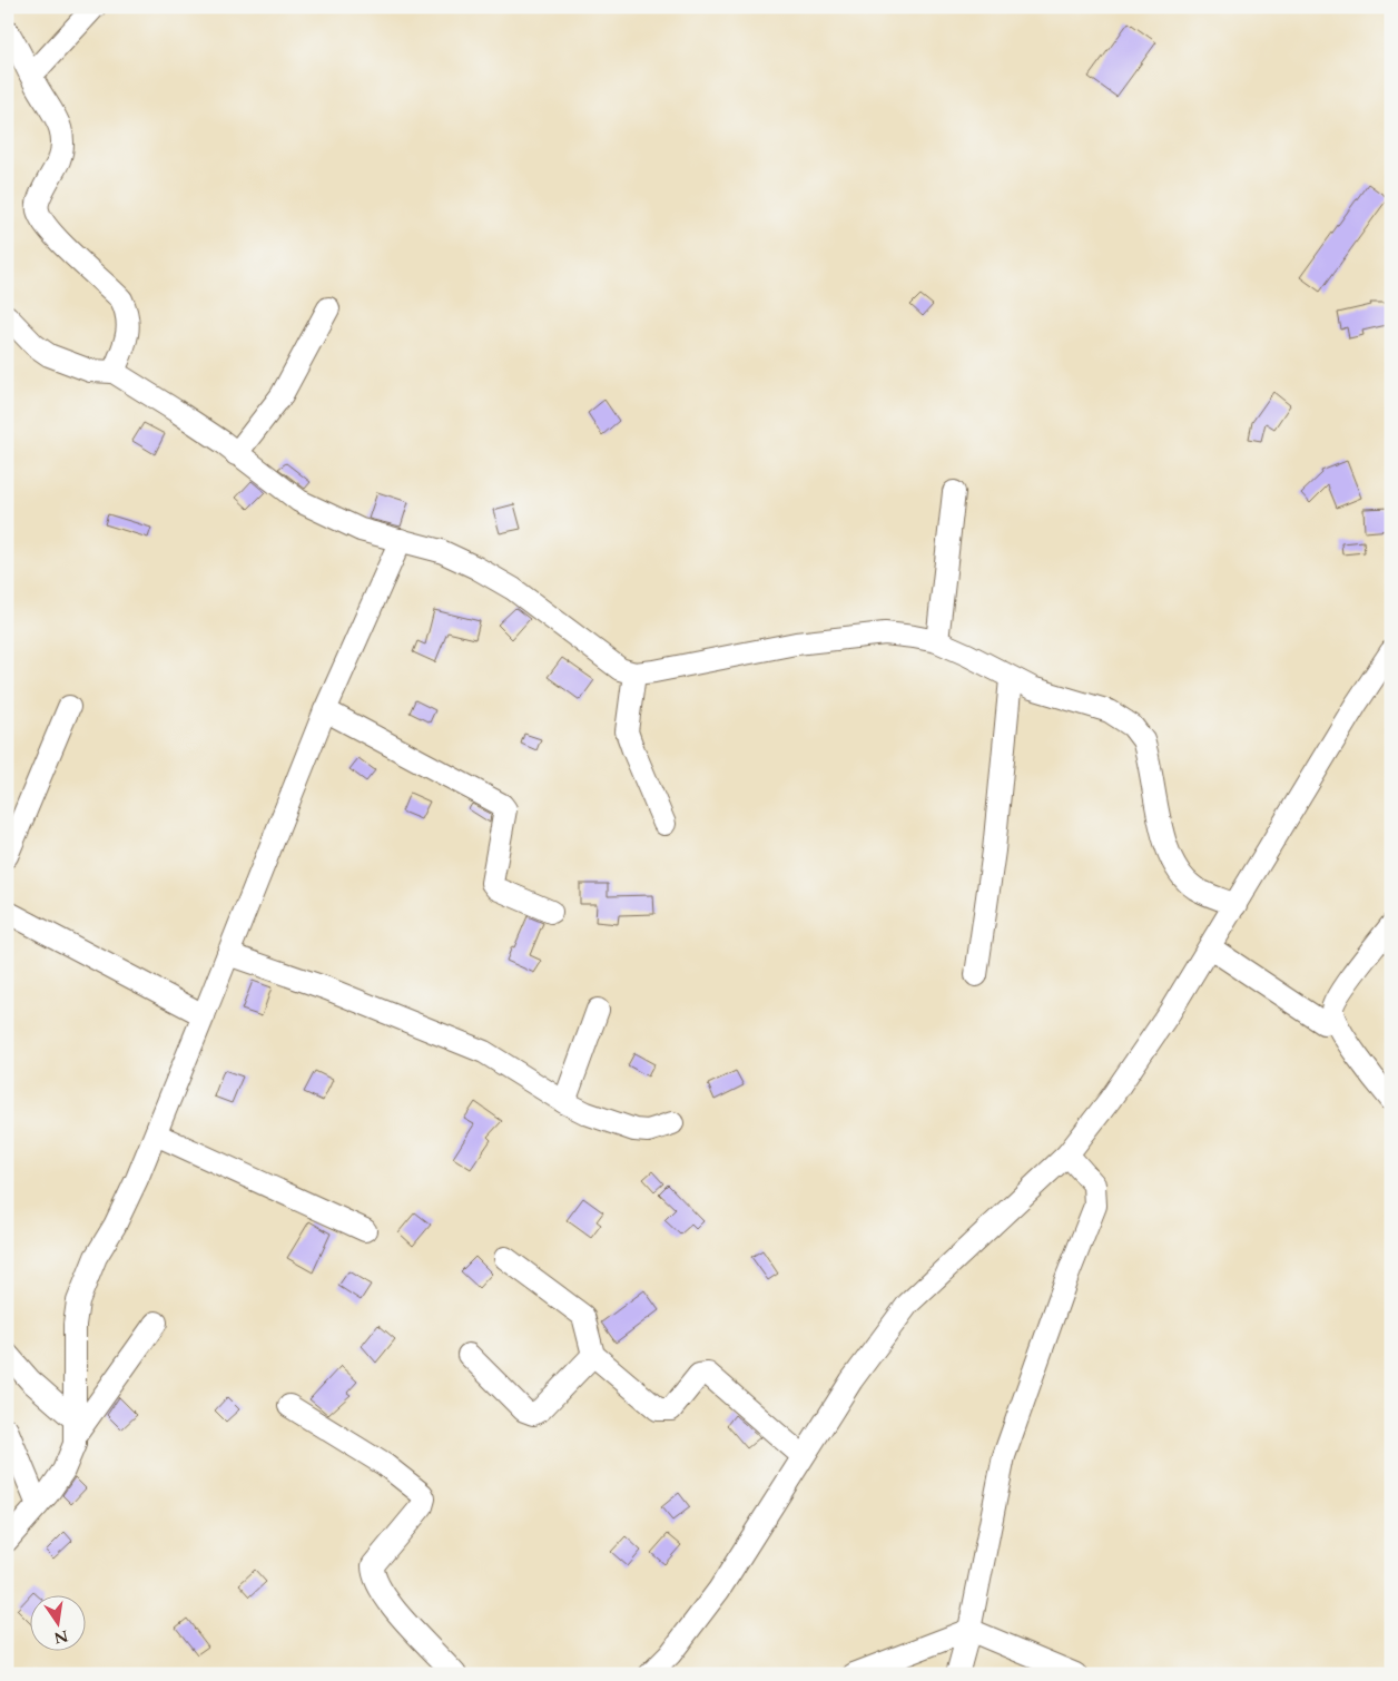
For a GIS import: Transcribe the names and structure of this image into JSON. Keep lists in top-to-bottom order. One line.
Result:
{"north":"bottom"}
